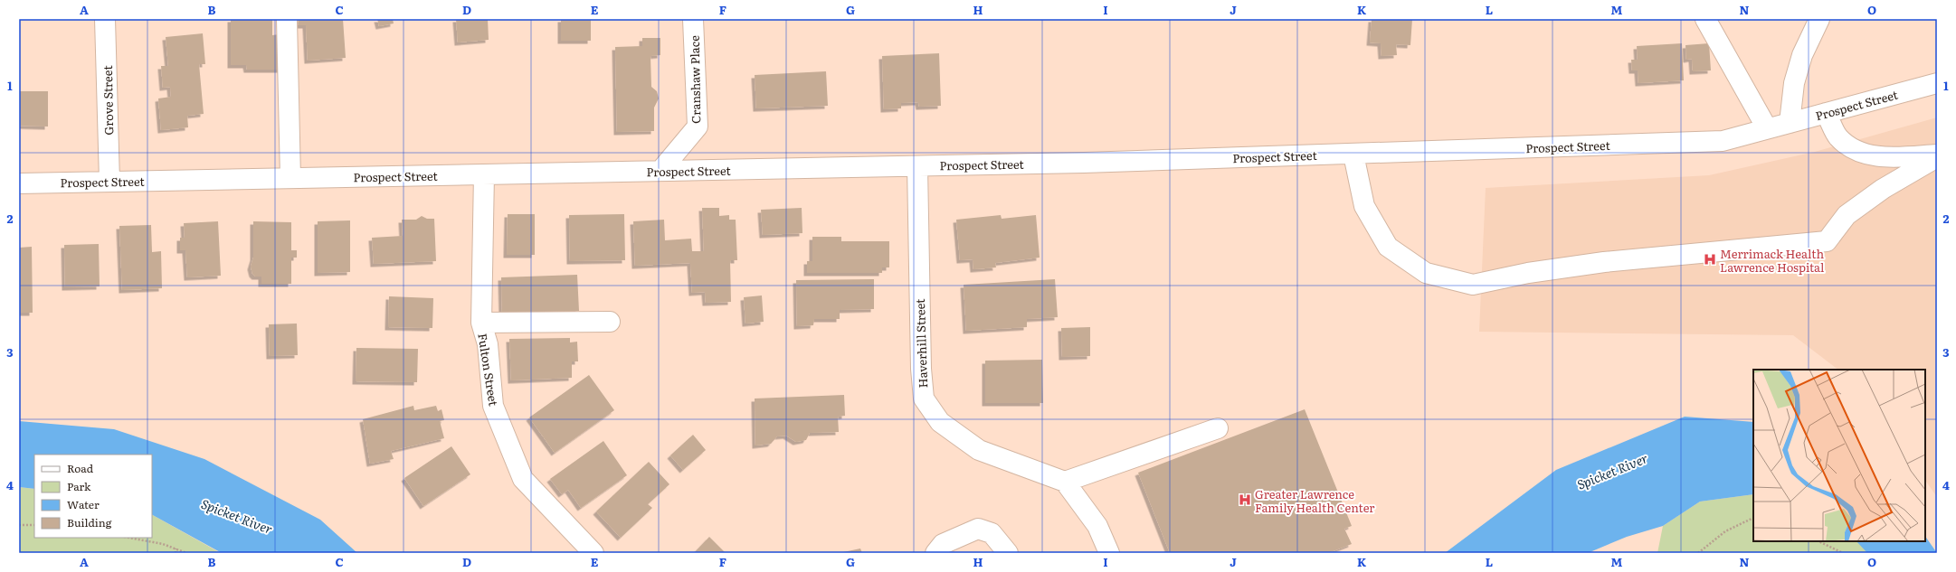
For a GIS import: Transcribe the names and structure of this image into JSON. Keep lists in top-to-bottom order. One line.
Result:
{"streets":{"street":["Cranshaw Place","Grove Street","Prospect Street","Haverhill Street","Fulton Street"]},"crossings":[["Cranshaw Place","Prospect Street"],["Grove Street","Prospect Street"],["Prospect Street","Haverhill Street"],["Prospect Street","Fulton Street"]],"water":["Spicket River"],"places":{"hospital":["Merrimack Health Lawrence Hospital","Greater Lawrence Family Health Center"]},"legend":["Road","Park","Water","Building"],"grid":{"columns":["A","B","C","D","E","F","G","H","I","J","K","L","M","N","O"],"rows":["1","2","3","4"]}}
